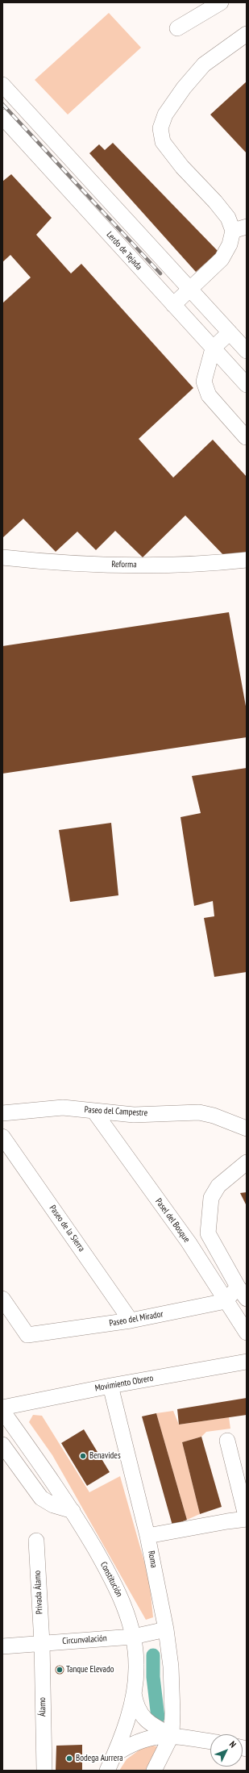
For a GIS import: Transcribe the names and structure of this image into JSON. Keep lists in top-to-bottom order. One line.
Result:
{"streets":{"street":["Lerdo de Tejada","Reforma","Paseo del Campestre","Pasel del Bosque","Paseo de la Sierra","Paseo del Mirador","Movimiento Obrero","Roma","Constitución","Privada Álamo","Circunvalación","Álamo"]},"crossings":[["Paseo del Campestre","Pasel del Bosque"],["Pasel del Bosque","Paseo del Mirador"],["Paseo de la Sierra","Paseo del Mirador"],["Movimiento Obrero","Roma"],["Roma","Circunvalación"],["Constitución","Circunvalación"],["Privada Álamo","Circunvalación"],["Privada Álamo","Álamo"],["Circunvalación","Álamo"]],"places":["Benavides","Tanque Elevado","Bodega Aurrera"],"north":"top right"}
